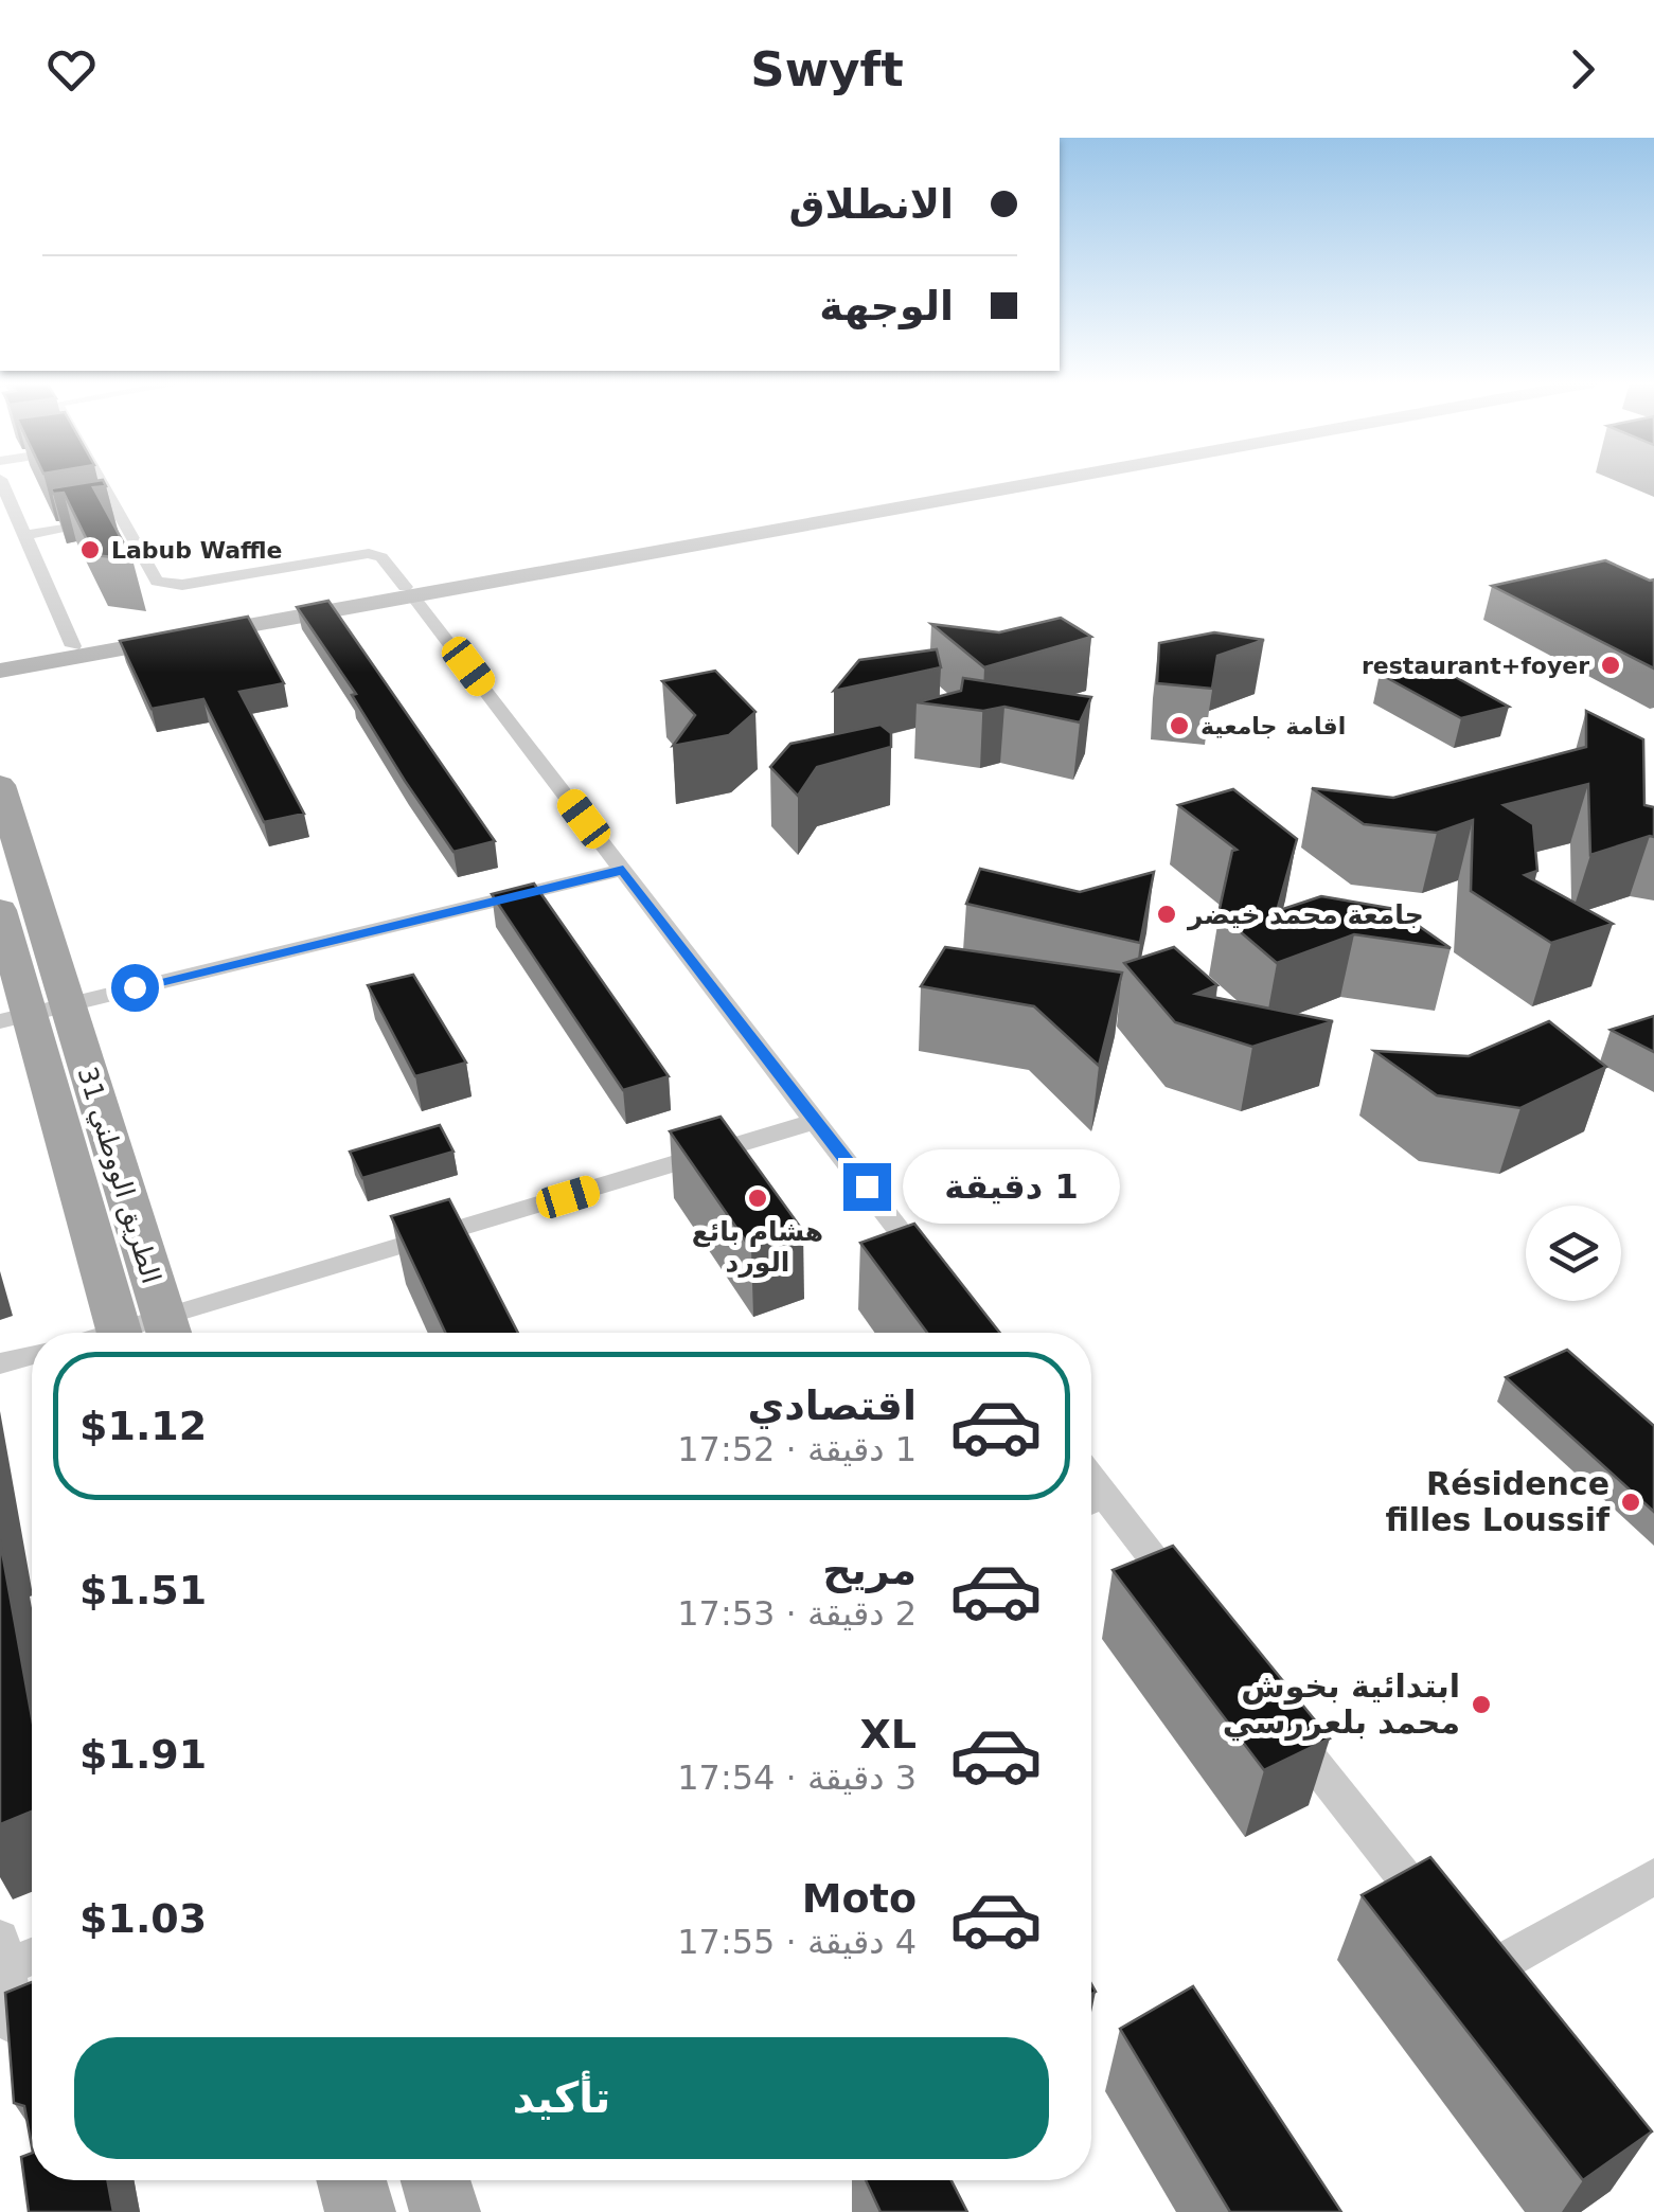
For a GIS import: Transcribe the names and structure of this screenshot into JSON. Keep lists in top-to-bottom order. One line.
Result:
{"streets":{"main road":["الطريق الووطني 31"]},"places":["Labub Waffle","restaurant+foyer","اقامة جامعية","جامعة محمد خيضر","هشام بائع الورد","Résidence filles Loussif","ابتدائية بخوش محمد بلعررسي"],"page":{"header":"Swyft","banner":["الانطلاق","الوجهة"],"bubble":"1 دقيقة","list":[{"name":"اقتصادي","note":"1 دقيقة · 17:52","value":"$1.12"},{"name":"مريح","note":"2 دقيقة · 17:53","value":"$1.51"},{"name":"XL","note":"3 دقيقة · 17:54","value":"$1.91"},{"name":"Moto","note":"4 دقيقة · 17:55","value":"$1.03"}],"buttons":"تأكيد"}}
